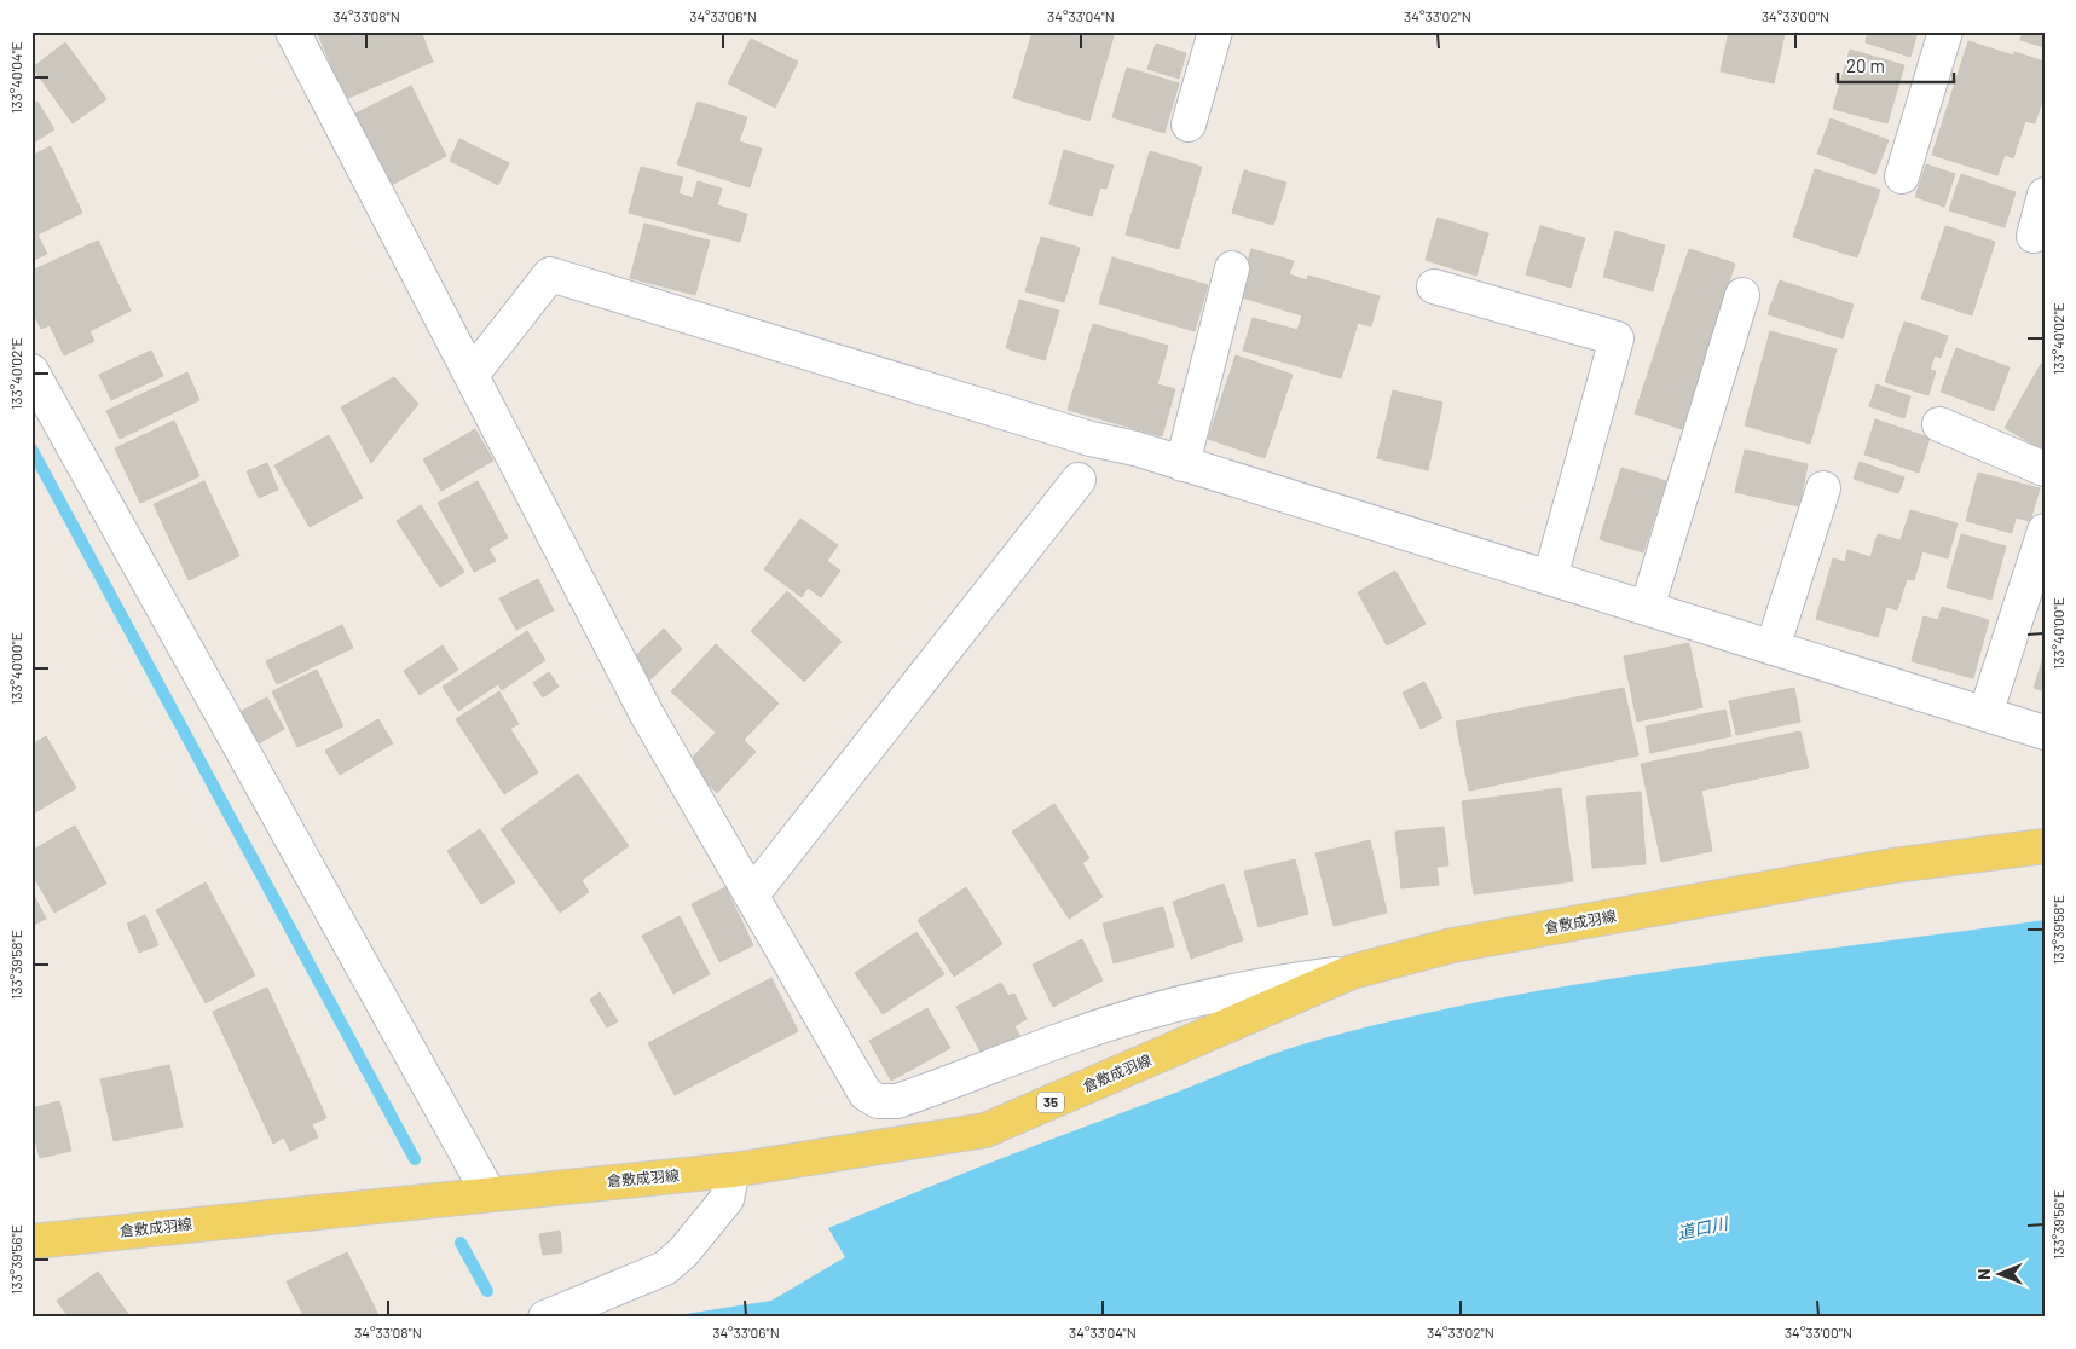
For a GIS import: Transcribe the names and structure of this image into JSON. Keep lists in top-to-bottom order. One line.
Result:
{"streets":{"main road":["倉敷成羽線","35"]},"water":["道口川"],"scale_bar":"20 m","north":"left","coordinates":["34°33'08\"N","34°33'06\"N","34°33'04\"N","34°33'02\"N","34°33'00\"N","133°40'04\"E","133°40'02\"E","133°40'00\"E","133°39'58\"E","133°39'56\"E"]}
